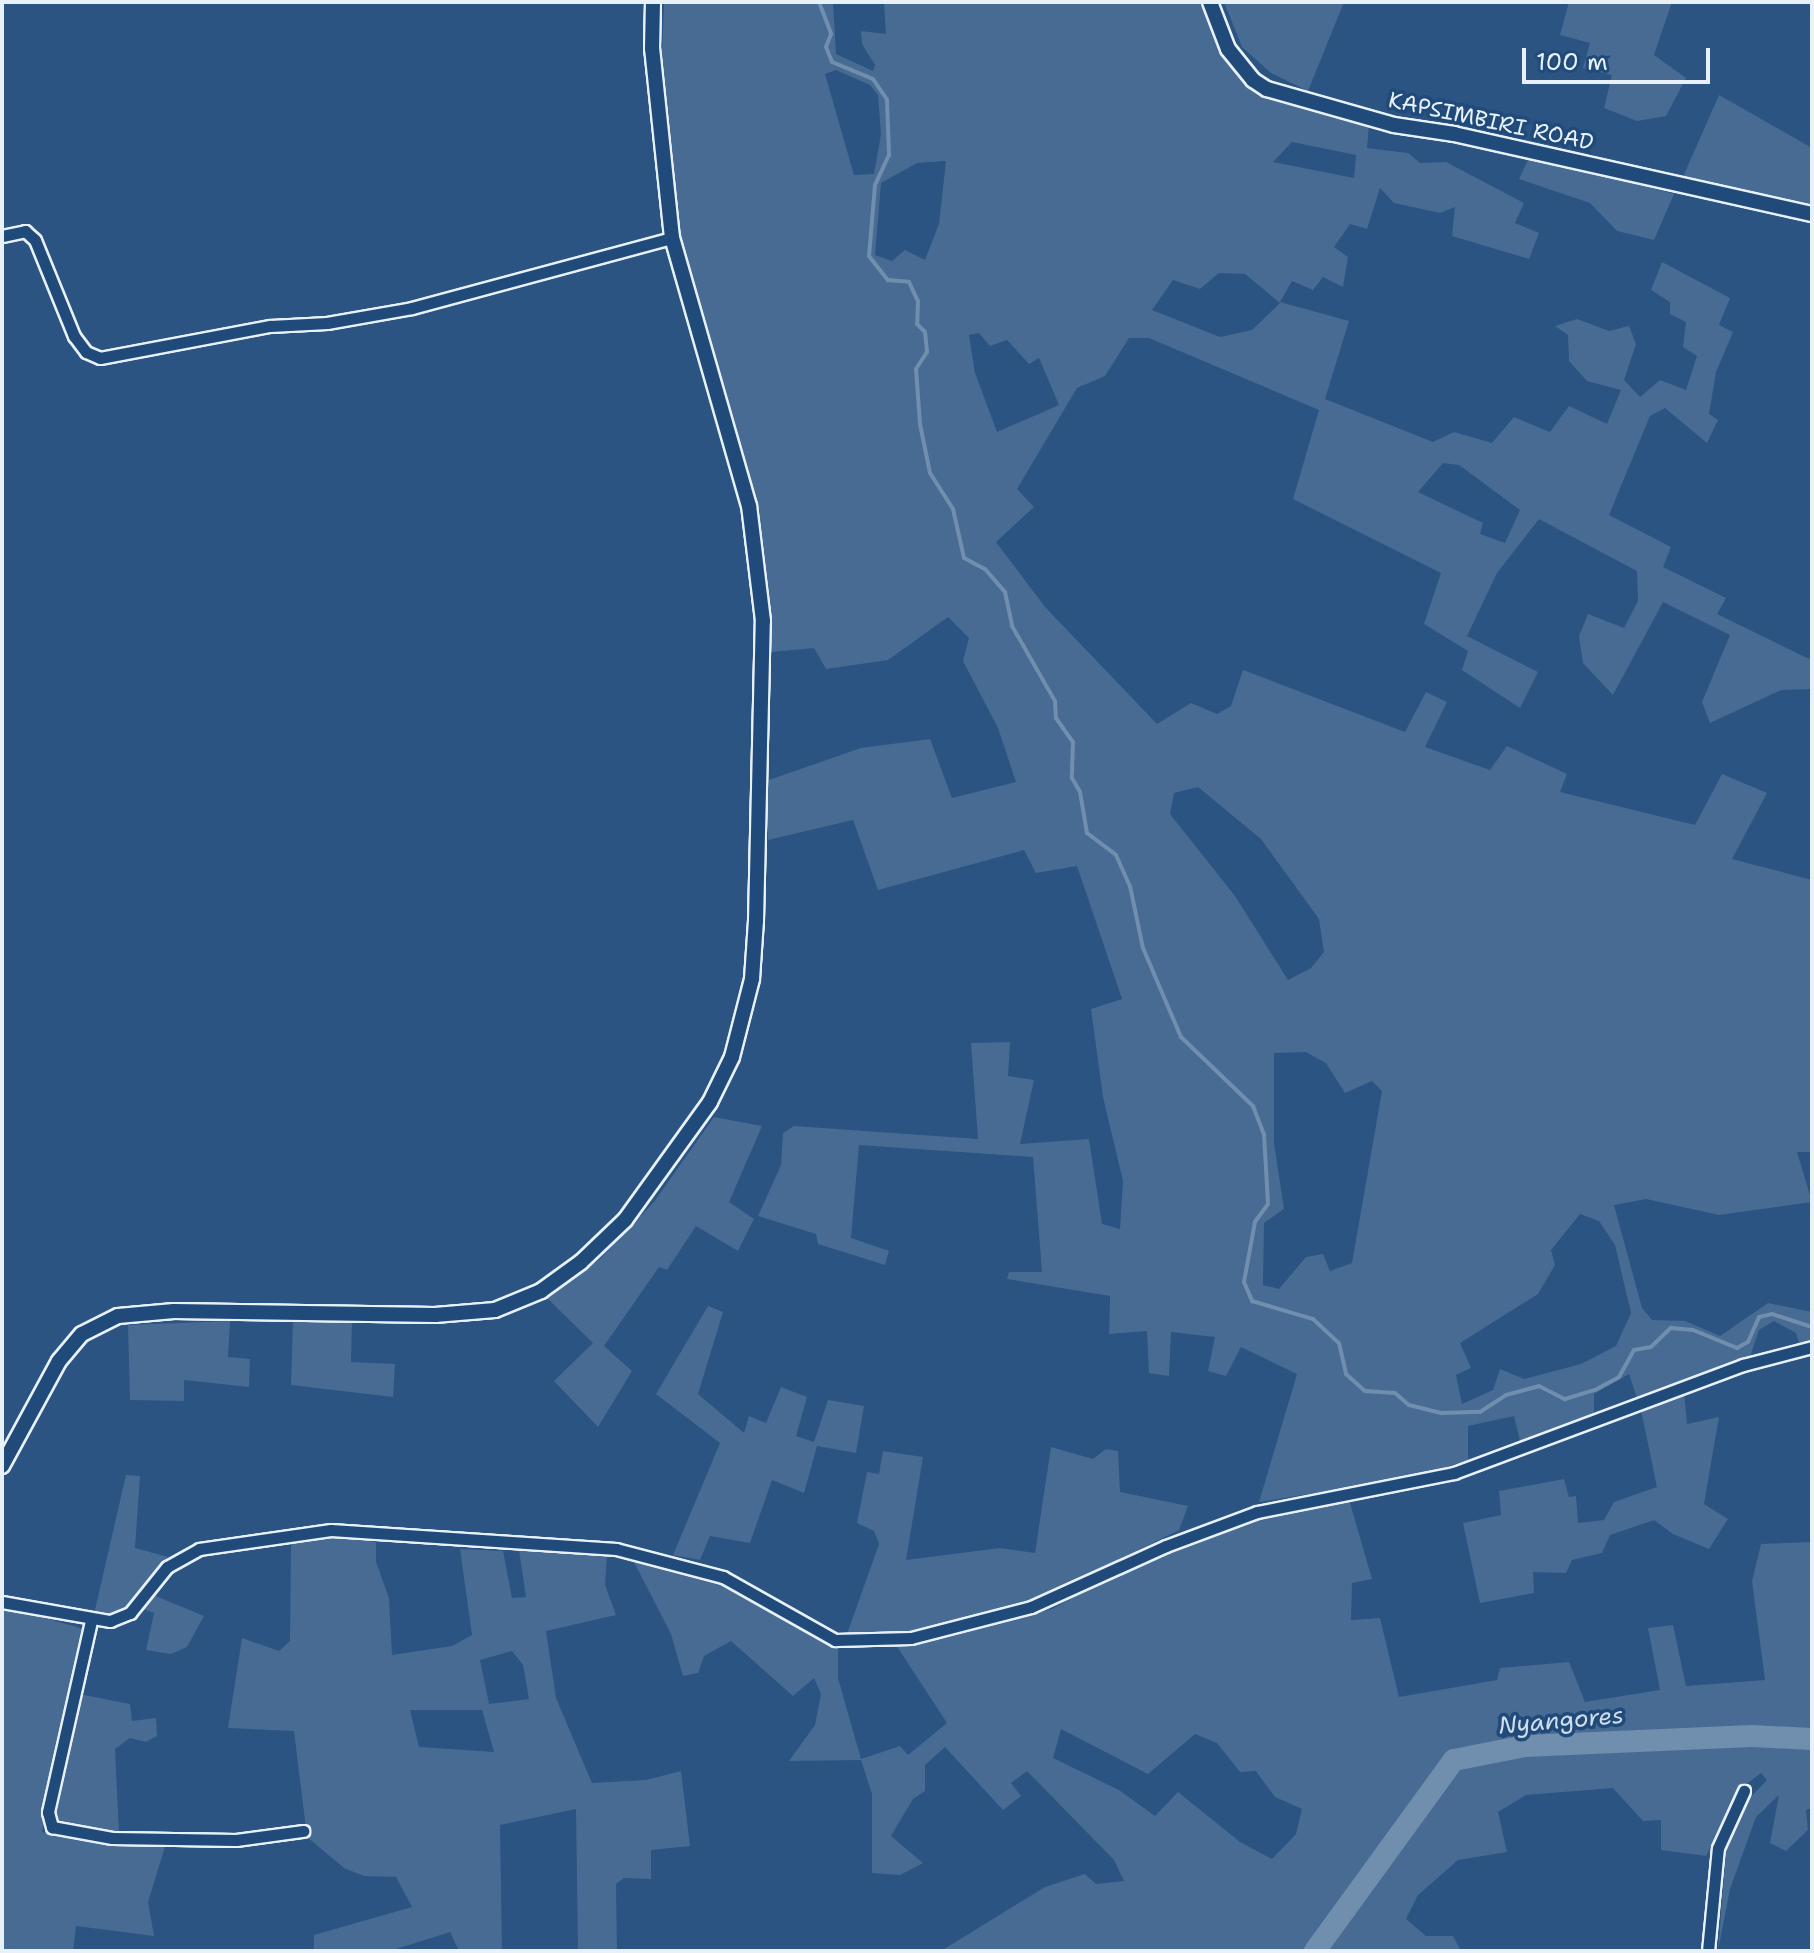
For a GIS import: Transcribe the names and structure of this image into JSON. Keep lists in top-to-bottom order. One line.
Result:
{"streets":{"street":["KAPSIMBIRI ROAD"]},"water":["Nyangores"],"scale_bar":"100 m"}
